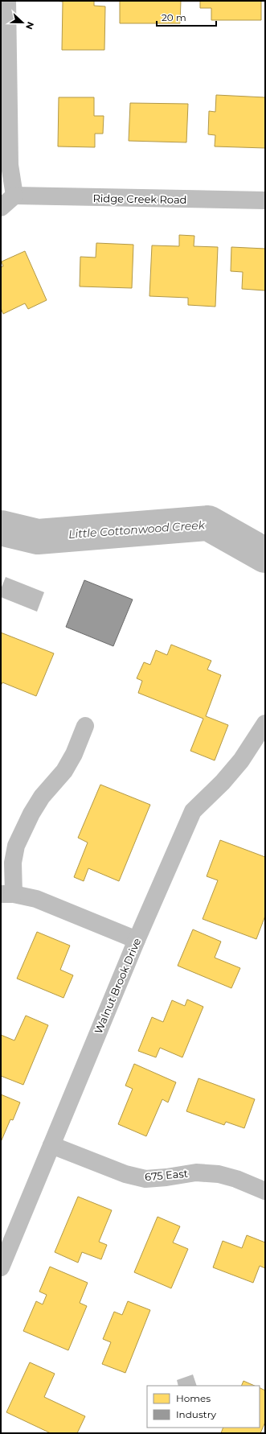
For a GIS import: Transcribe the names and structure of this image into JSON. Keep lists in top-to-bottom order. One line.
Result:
{"streets":{"street":["Ridge Creek Road","Walnut Brook Drive","675 East"]},"crossings":[["Walnut Brook Drive","675 East"]],"water":["Little Cottonwood Creek"],"legend":["Homes","Industry"],"scale_bar":"20 m","north":"right"}
